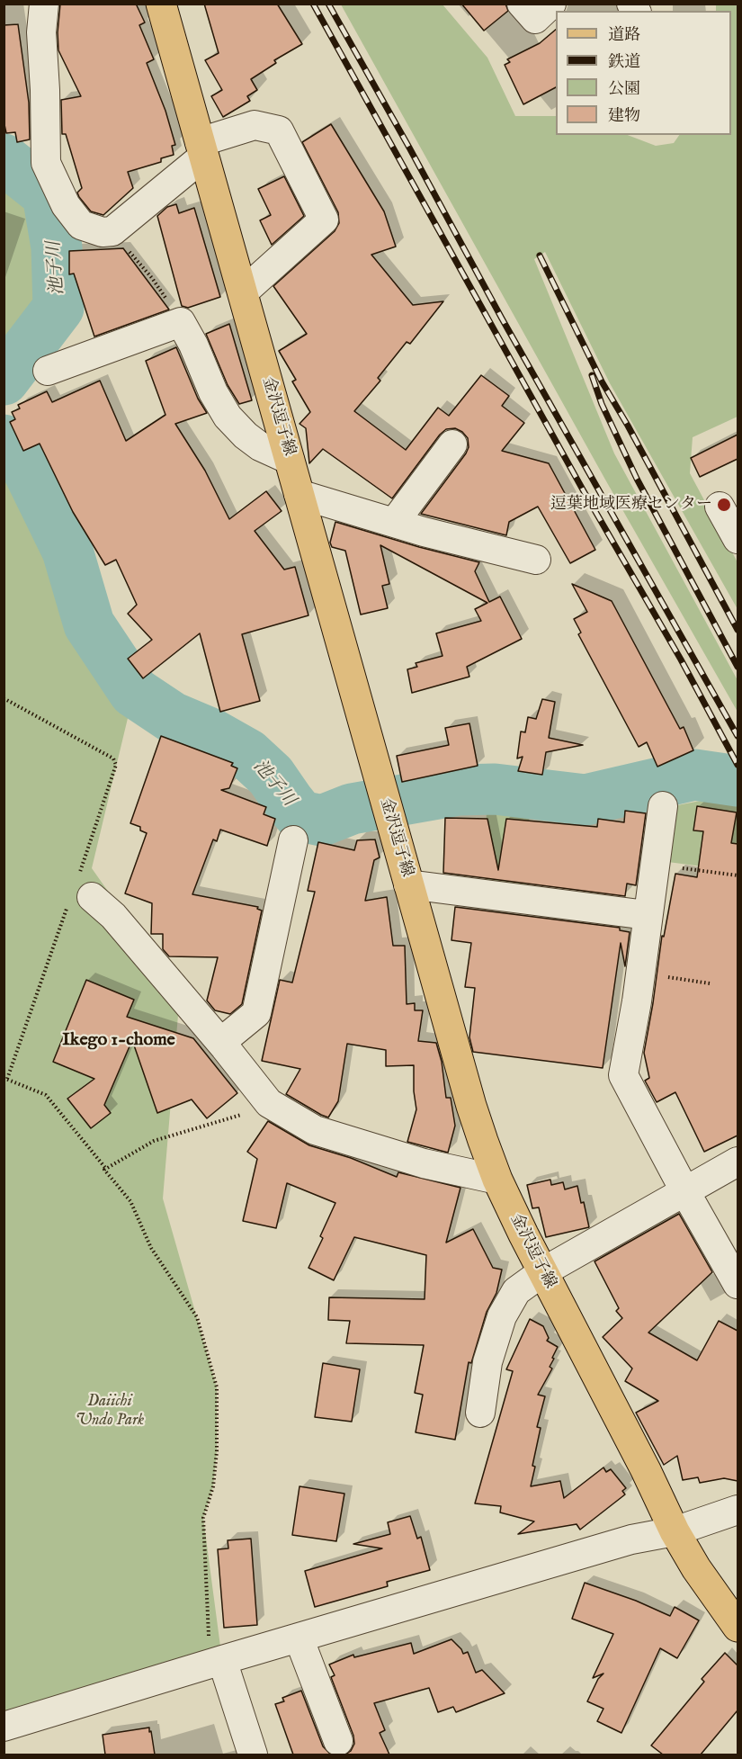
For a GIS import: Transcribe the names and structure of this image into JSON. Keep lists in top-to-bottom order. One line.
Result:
{"streets":{"main road":["金沢逗子線"]},"districts":["Ikego 1-chome"],"water":["池子川"],"parks":["Daiichi Undo Park"],"places":["逗葉地域医療センター"],"legend":["道路","鉄道","公園","建物"]}
